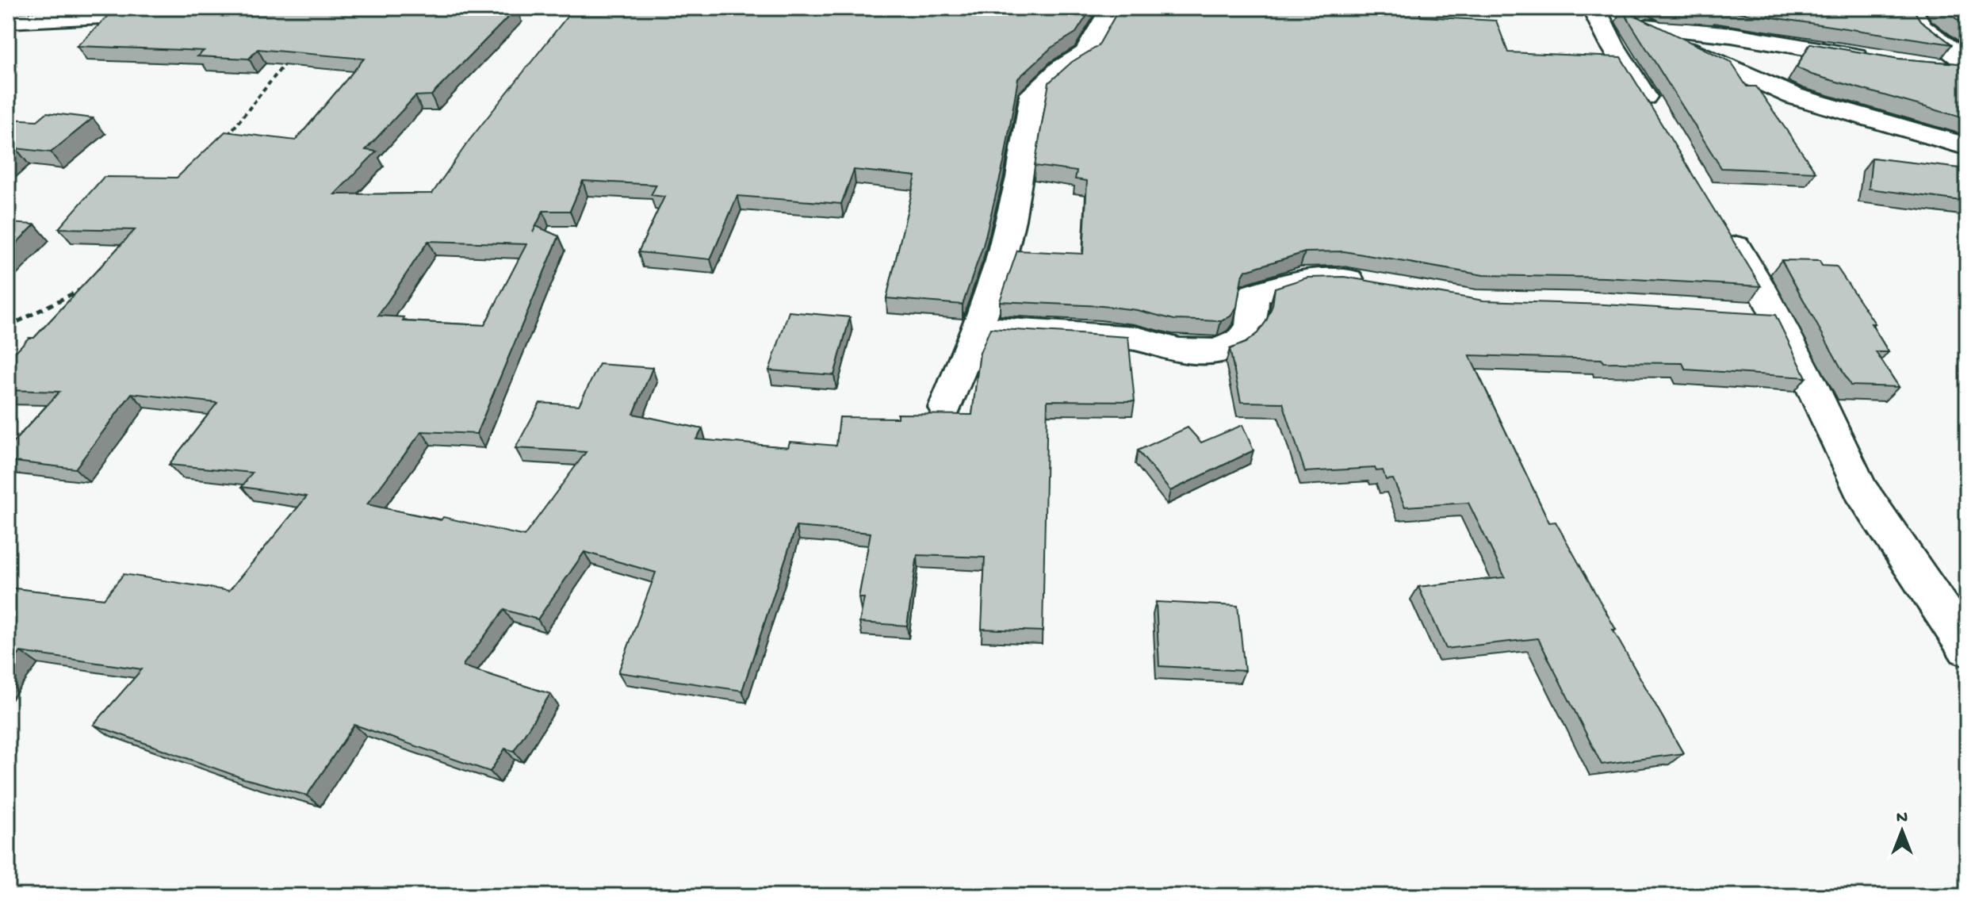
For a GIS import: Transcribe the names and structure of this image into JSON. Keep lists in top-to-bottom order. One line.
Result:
{"north":"top"}
